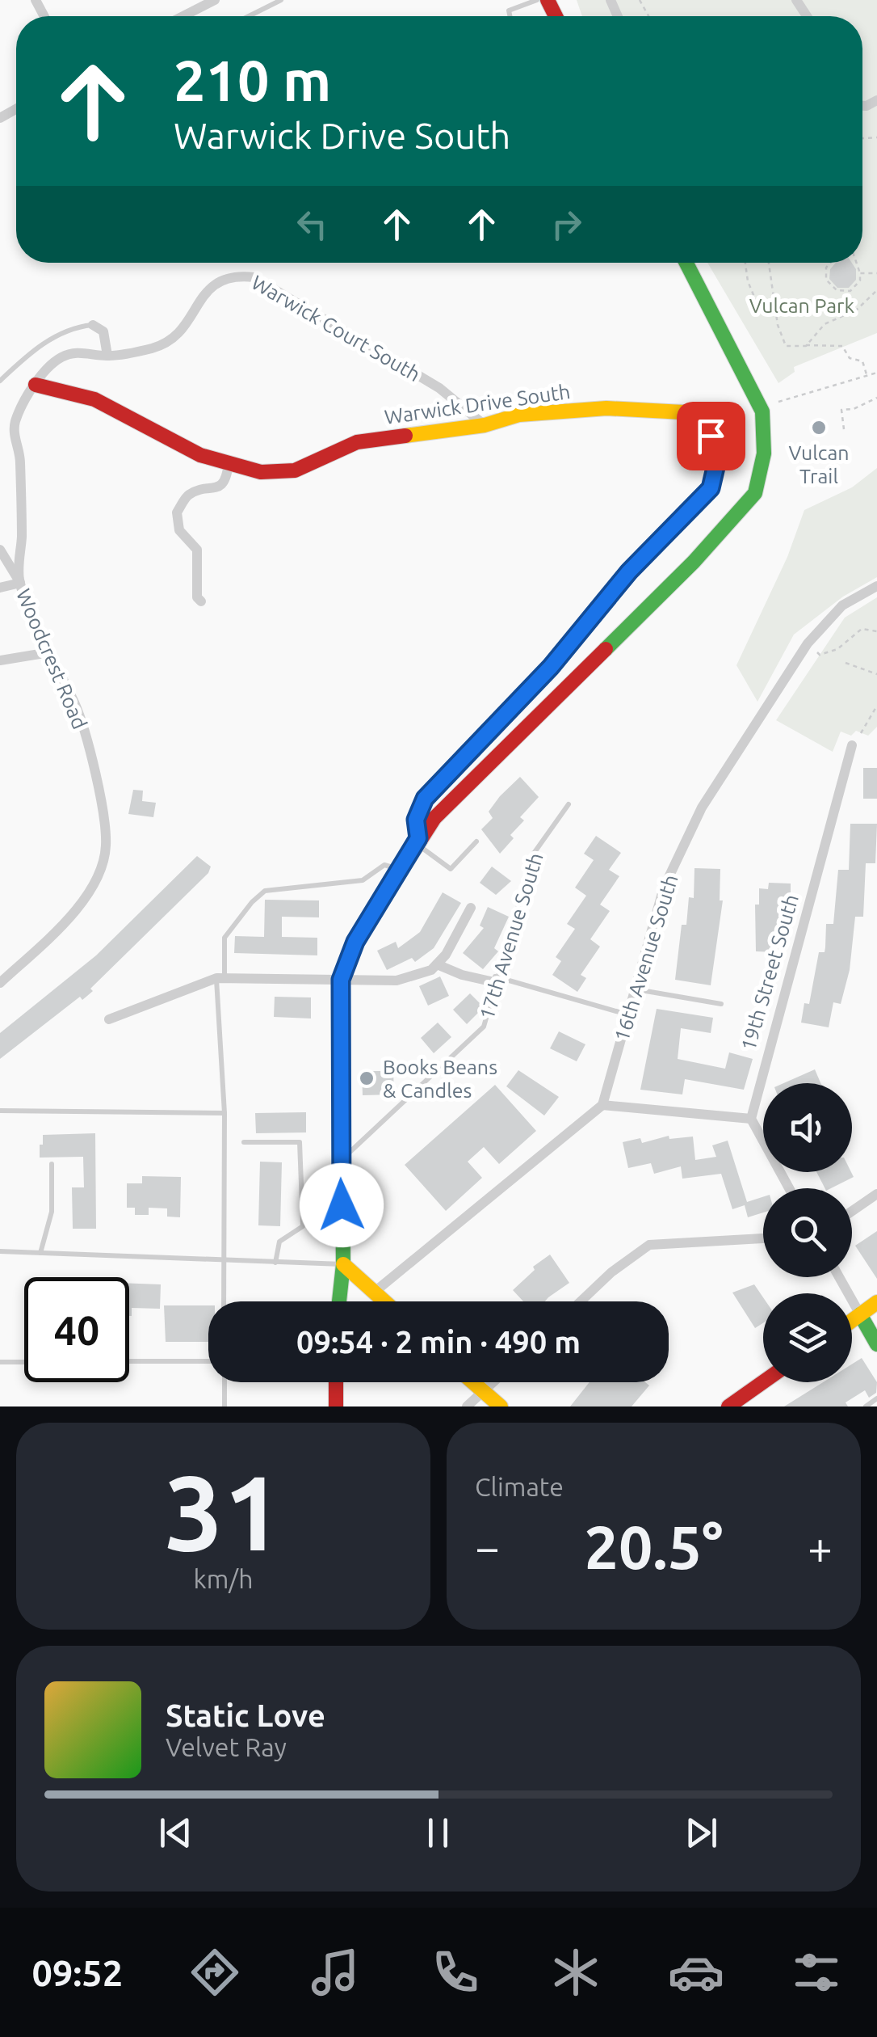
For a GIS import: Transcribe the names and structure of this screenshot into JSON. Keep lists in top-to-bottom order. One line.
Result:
{"streets":{"street":["Warwick Court South","Warwick Drive South","Woodcrest Road","16th Avenue South","19th Street South"],"lane":["17th Avenue South"]},"crossings":[["Warwick Court South","Warwick Drive South"],["Warwick Court South","Woodcrest Road"],["Warwick Drive South","Woodcrest Road"]],"parks":["Vulcan Park"],"places":["Vulcan Trail","Books Beans & Candles"],"page":{"turn":["210 m","Warwick Drive South"],"limit":"40","trip":"09:54 · 2 min · 490 m","tile":[["31","km/h"],"Climate"],"heat":["−","20.5°","+"],"song":["Static Love","Velvet Ray"],"tabs":"09:52"}}
